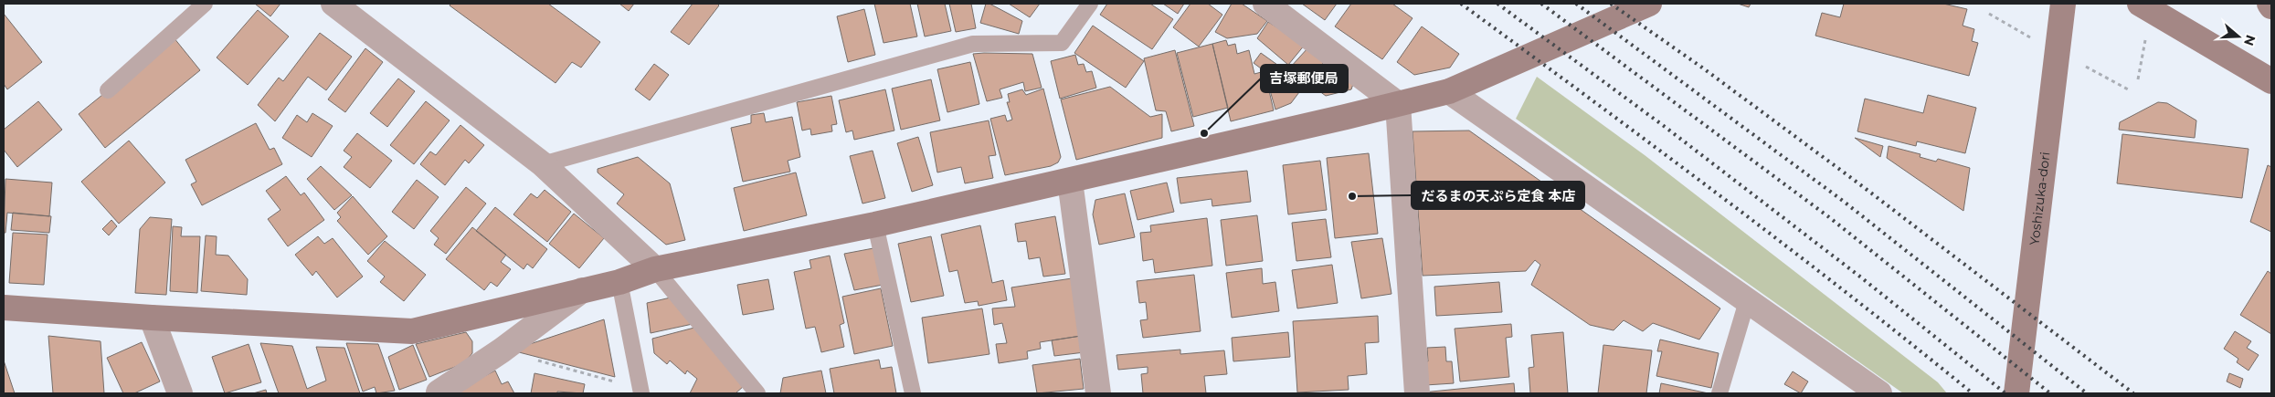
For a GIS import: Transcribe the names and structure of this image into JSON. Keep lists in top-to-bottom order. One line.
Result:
{"streets":{"street":["Yoshizuka-dori"]},"places":["吉塚郵便局","だるまの天ぷら定食 本店"],"north":"right"}
